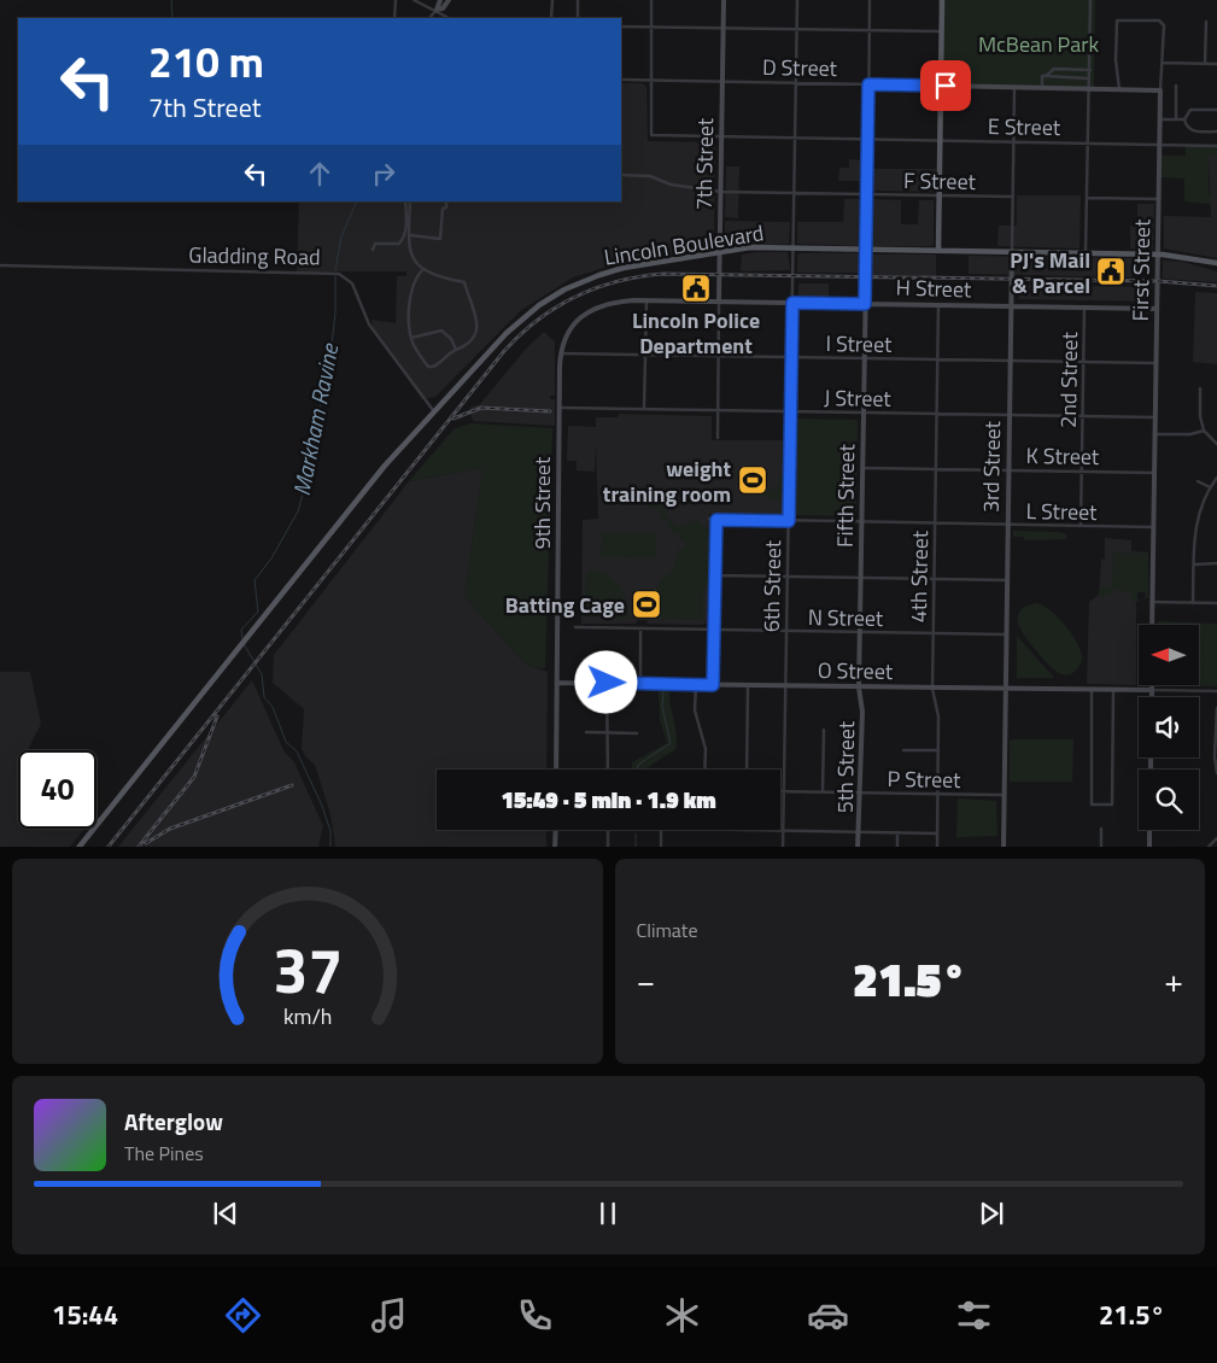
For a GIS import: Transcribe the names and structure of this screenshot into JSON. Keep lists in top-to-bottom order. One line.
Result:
{"streets":{"main road":["Lincoln Boulevard"],"street":["D Street","E Street","7th Street","F Street","Gladding Road","First Street","H Street","I Street","2nd Street","J Street","K Street","3rd Street","Fifth Street","9th Street","L Street","4th Street","6th Street","N Street","O Street","5th Street","P Street"]},"crossings":[["D Street","E Street"],["D Street","7th Street"],["D Street","First Street"],["D Street","3rd Street"],["D Street","6th Street"],["E Street","7th Street"],["E Street","First Street"],["E Street","3rd Street"],["E Street","6th Street"],["7th Street","F Street"],["7th Street","Lincoln Boulevard"],["7th Street","H Street"],["7th Street","I Street"],["7th Street","J Street"],["F Street","3rd Street"],["F Street","6th Street"],["Lincoln Boulevard","Gladding Road"],["Lincoln Boulevard","First Street"],["Lincoln Boulevard","3rd Street"],["Lincoln Boulevard","6th Street"],["First Street","H Street"],["First Street","I Street"],["First Street","J Street"],["First Street","K Street"],["First Street","L Street"],["H Street","2nd Street"],["H Street","3rd Street"],["H Street","Fifth Street"],["H Street","9th Street"],["H Street","4th Street"],["H Street","6th Street"],["I Street","2nd Street"],["I Street","3rd Street"],["I Street","Fifth Street"],["I Street","9th Street"],["I Street","4th Street"],["I Street","6th Street"],["2nd Street","J Street"],["2nd Street","K Street"],["2nd Street","L Street"],["J Street","3rd Street"],["J Street","Fifth Street"],["J Street","9th Street"],["J Street","4th Street"],["J Street","6th Street"],["K Street","3rd Street"],["K Street","Fifth Street"],["K Street","4th Street"],["3rd Street","L Street"],["3rd Street","N Street"],["3rd Street","O Street"],["3rd Street","P Street"],["Fifth Street","L Street"],["Fifth Street","N Street"],["Fifth Street","O Street"],["Fifth Street","5th Street"],["9th Street","O Street"],["L Street","4th Street"],["L Street","6th Street"],["4th Street","N Street"],["4th Street","O Street"],["4th Street","P Street"],["6th Street","N Street"],["6th Street","O Street"],["6th Street","P Street"],["O Street","5th Street"],["5th Street","P Street"]],"water":["Markham Ravine"],"parks":["McBean Park"],"places":{"public building":["PJ's Mail & Parcel","Lincoln Police Department"],"sports":["weight training room","Batting Cage"]},"north":"left","page":{"turn":["210 m","7th Street"],"limit":"40","trip":"15:49 · 5 min · 1.9 km","tile":"Climate","heat":["−","21.5°","+"],"song":["Afterglow","The Pines"],"tabs":["15:44","21.5°"],"gauge":["37","km/h"]}}
